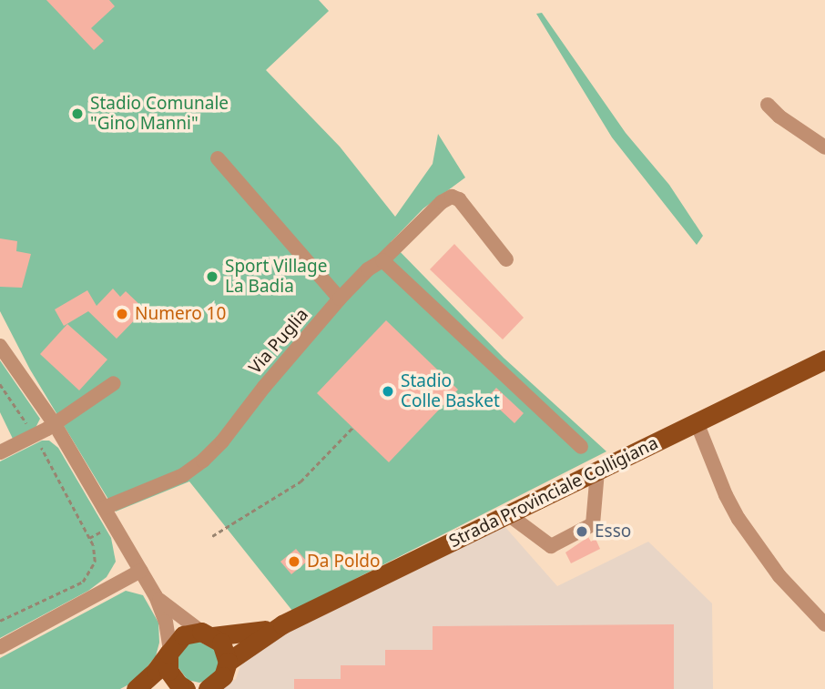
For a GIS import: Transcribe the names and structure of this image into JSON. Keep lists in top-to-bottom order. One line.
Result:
{"streets":{"main road":["Strada Provinciale Colligiana"],"street":["Via Puglia"]},"places":["Stadio Comunale \"Gino Manni\"","Sport Village La Badia","Numero 10","Stadio Colle Basket","Esso","Da Poldo"]}
